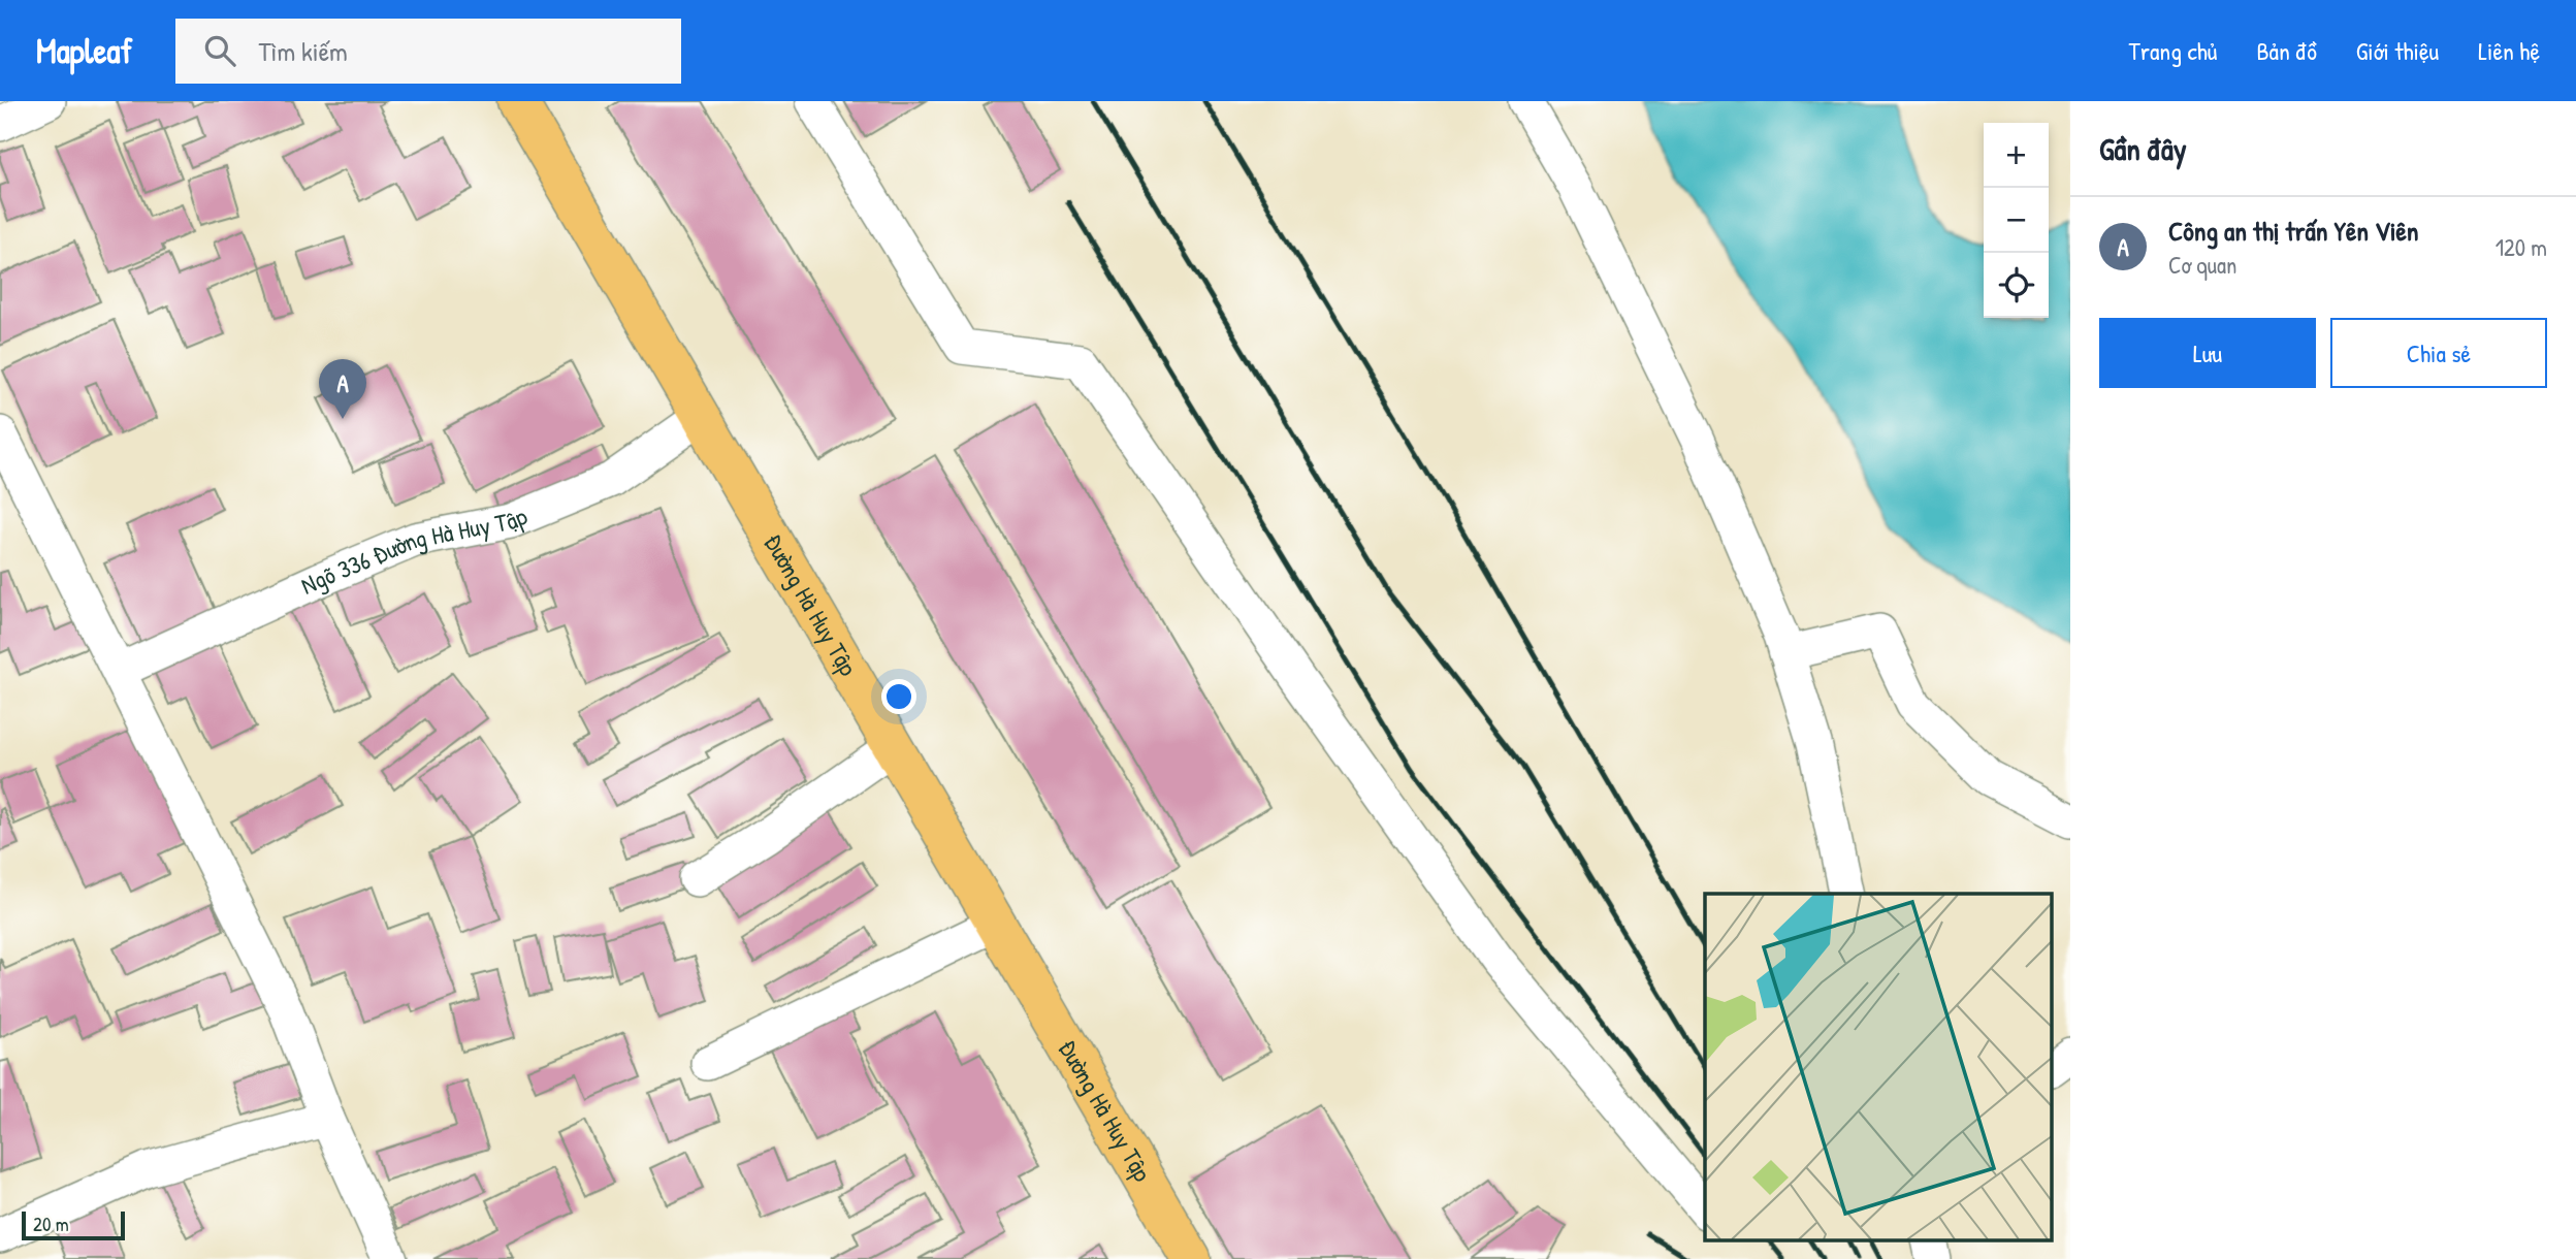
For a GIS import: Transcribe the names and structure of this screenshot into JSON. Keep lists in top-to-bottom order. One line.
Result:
{"streets":{"main road":["Đường Hà Huy Tập"],"street":["Ngõ 336 Đường Hà Huy Tập"]},"crossings":[["Ngõ 336 Đường Hà Huy Tập","Đường Hà Huy Tập"]],"scale_bar":"20 m","page":{"header":"Mapleaf","search":"Tìm kiếm","nav":["Trang chủ","Bản đồ","Giới thiệu","Liên hệ"],"heading":"Gần đây","map_buttons":["+","−"],"list":[{"mark":"A","name":"Công an thị trấn Yên Viên","note":"Cơ quan","value":"120 m"}],"buttons":["Lưu","Chia sẻ"],"pins":"A","scale":"20 m"}}
